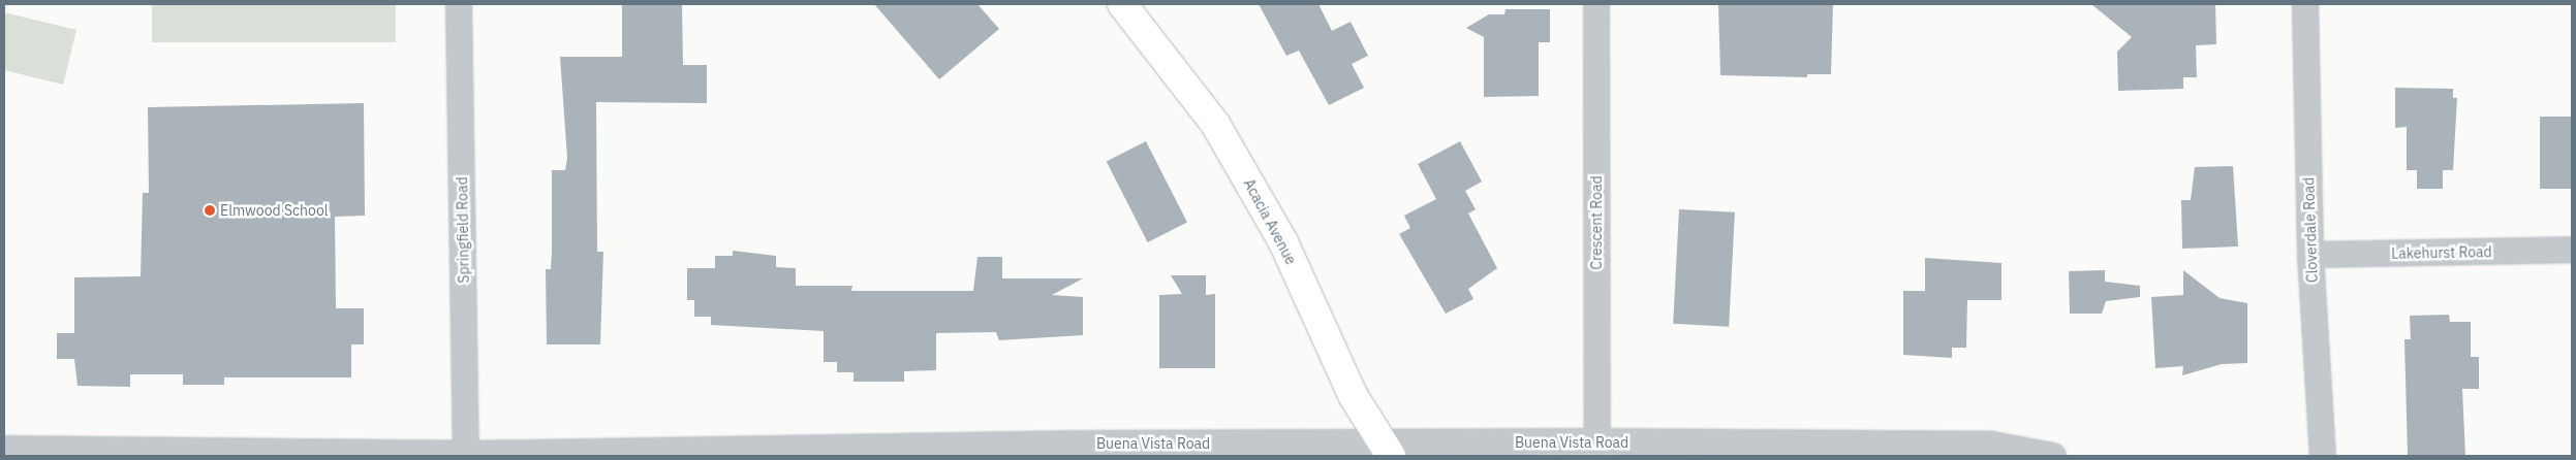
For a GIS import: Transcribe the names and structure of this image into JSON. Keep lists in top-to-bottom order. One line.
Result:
{"streets":{"street":["Acacia Avenue","Crescent Road","Springfield Road","Cloverdale Road","Lakehurst Road","Buena Vista Road"]},"crossings":[["Acacia Avenue","Buena Vista Road"],["Crescent Road","Buena Vista Road"],["Springfield Road","Buena Vista Road"],["Cloverdale Road","Lakehurst Road"]],"places":["Elmwood School"]}
